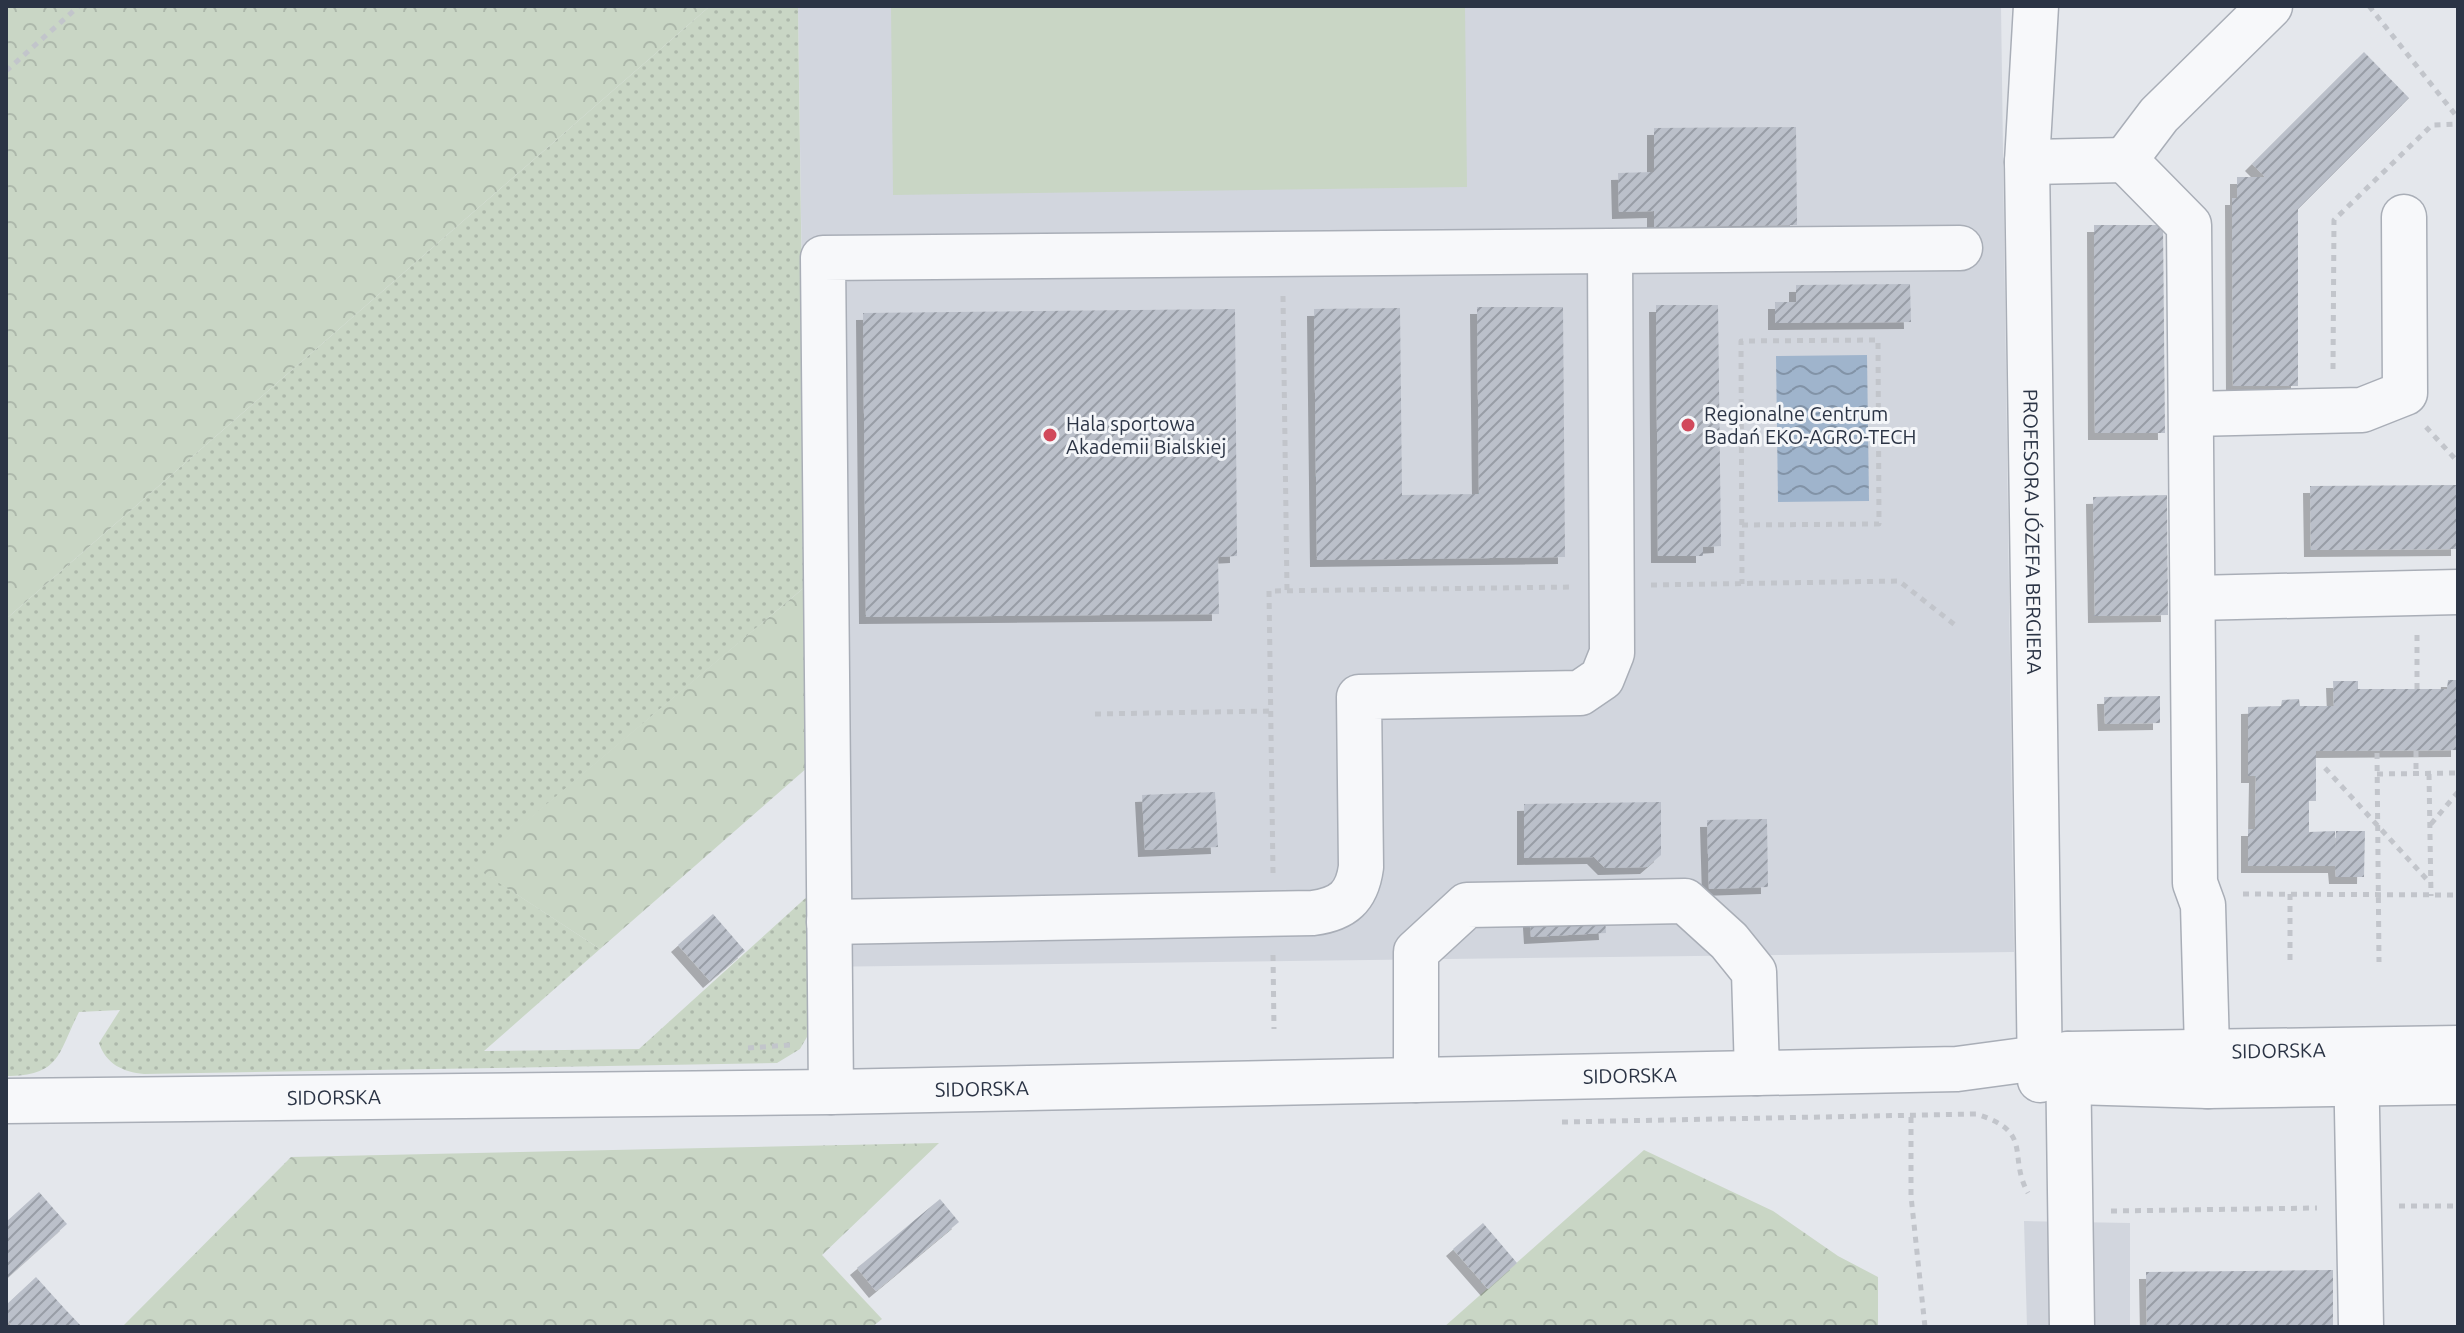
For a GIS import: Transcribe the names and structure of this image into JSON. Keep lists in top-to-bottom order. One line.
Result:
{"streets":{"street":["PROFESORA JÓZEFA BERGIERA","SIDORSKA"]},"crossings":[["PROFESORA JÓZEFA BERGIERA","SIDORSKA"]],"places":["Regionalne Centrum Badań EKO-AGRO-TECH","Hala sportowa Akademii Bialskiej"]}
